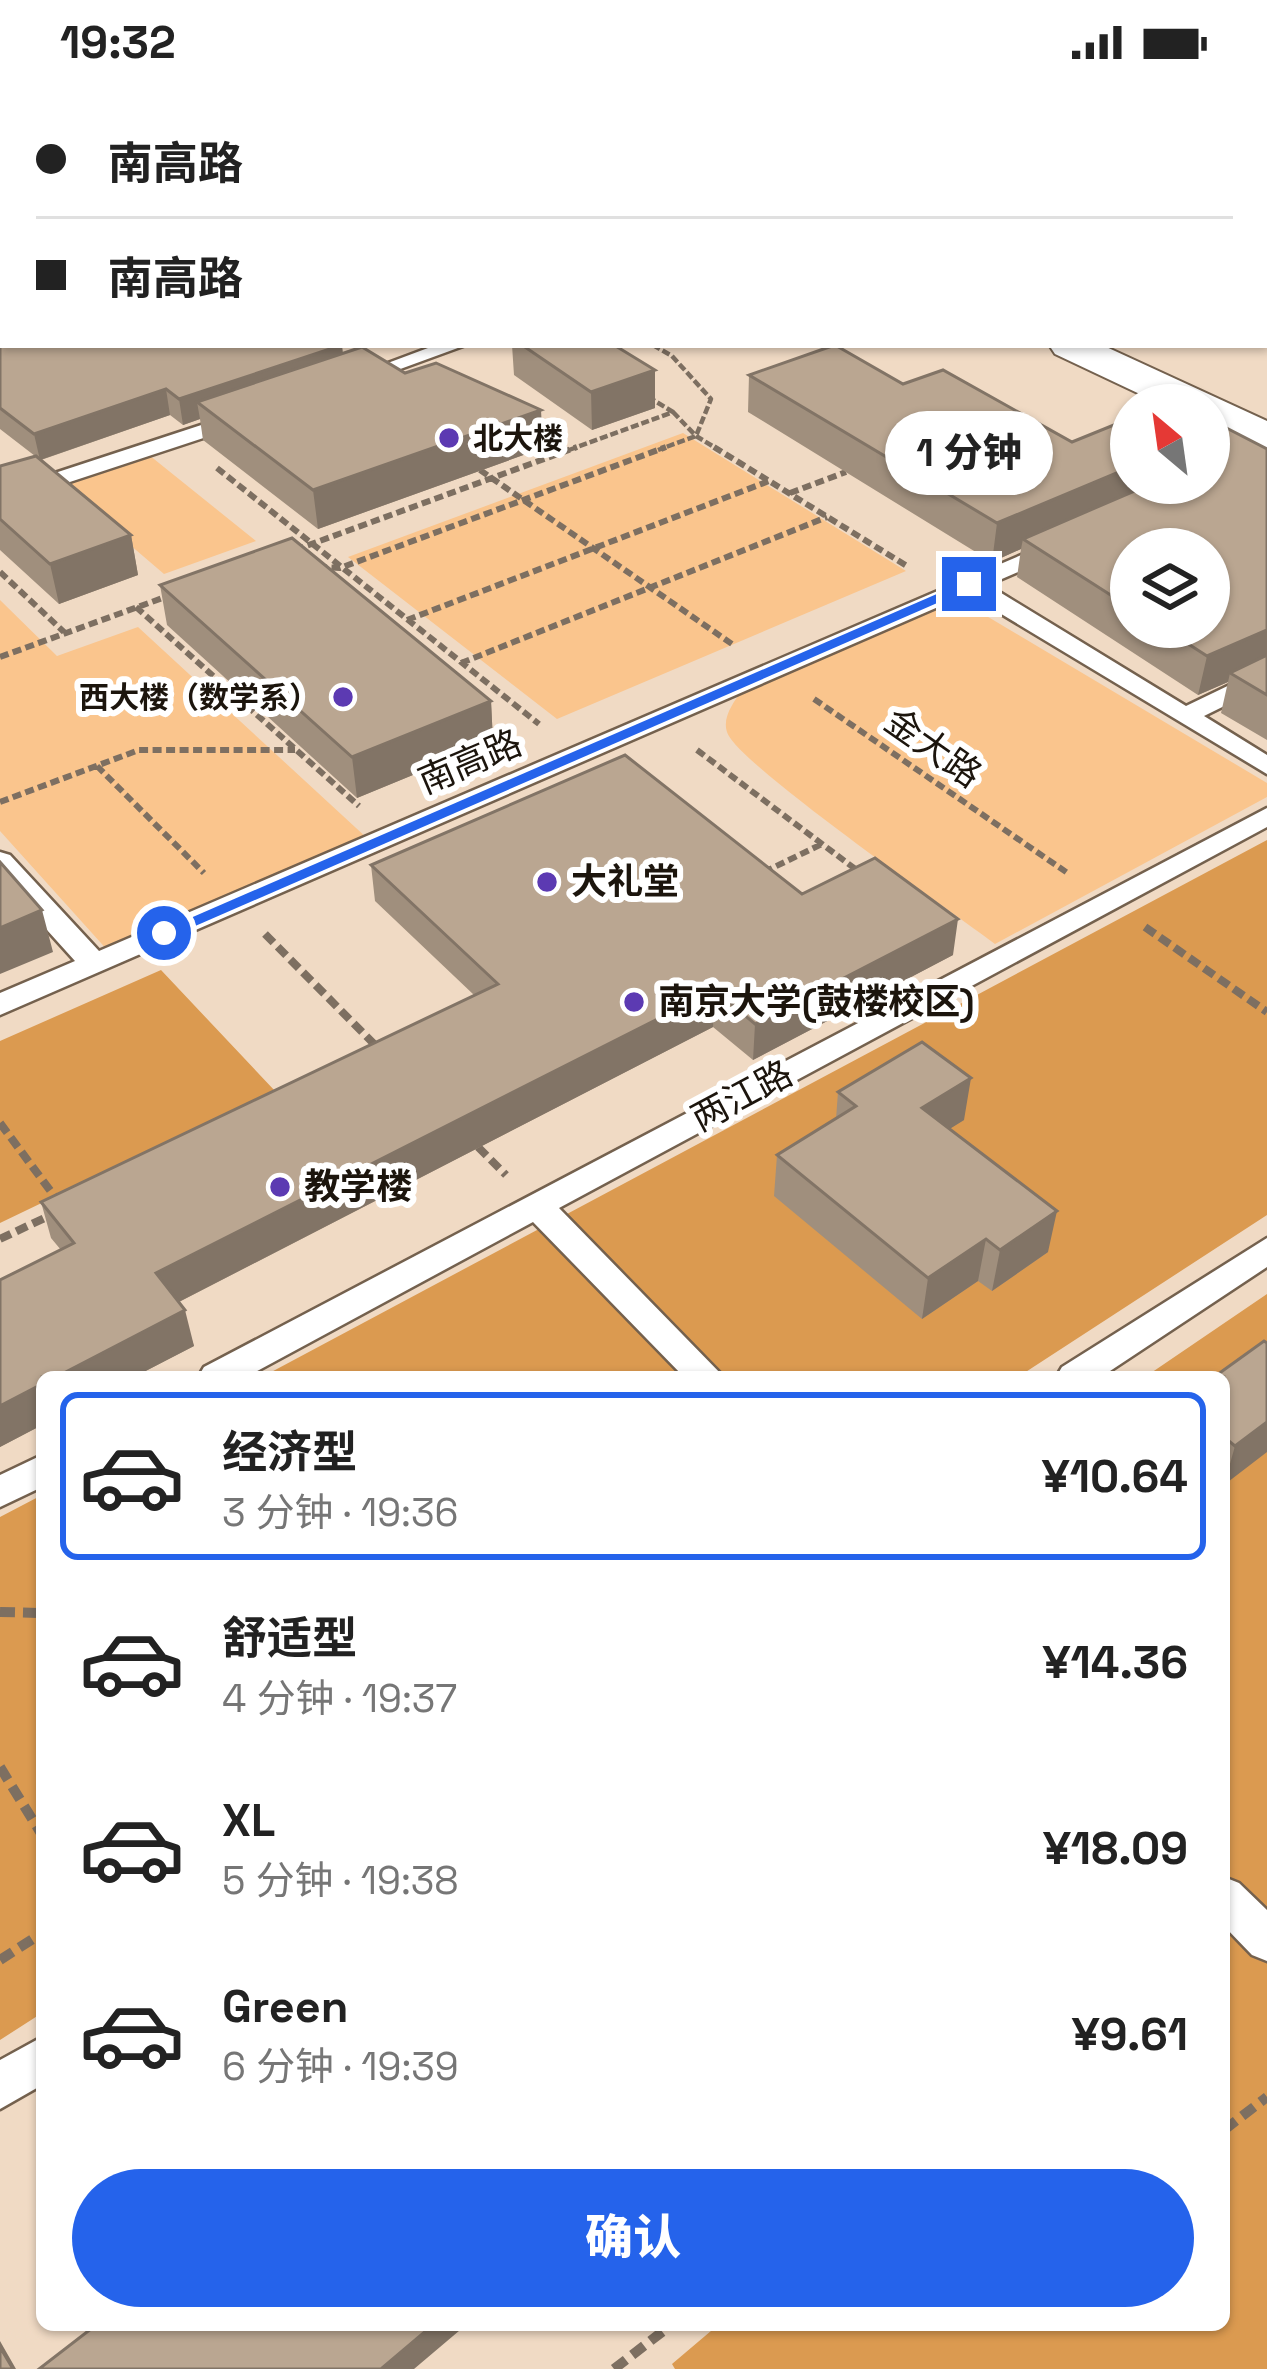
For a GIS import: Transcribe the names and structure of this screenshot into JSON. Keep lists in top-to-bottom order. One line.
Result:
{"streets":{"lane":["南高路","两江路"],"path":["金大路"]},"crossings":[["金大路","南高路"],["金大路","两江路"]],"places":["北大楼","西大楼（数学系）","大礼堂","南京大学(鼓楼校区)","教学楼"],"north":"top left","page":{"status":"19:32","banner":["南高路","南高路"],"bubble":"1 分钟","list":[{"name":"经济型","note":"3 分钟 · 19:36","value":"¥10.64"},{"name":"舒适型","note":"4 分钟 · 19:37","value":"¥14.36"},{"name":"XL","note":"5 分钟 · 19:38","value":"¥18.09"},{"name":"Green","note":"6 分钟 · 19:39","value":"¥9.61"}],"buttons":"确认"}}
